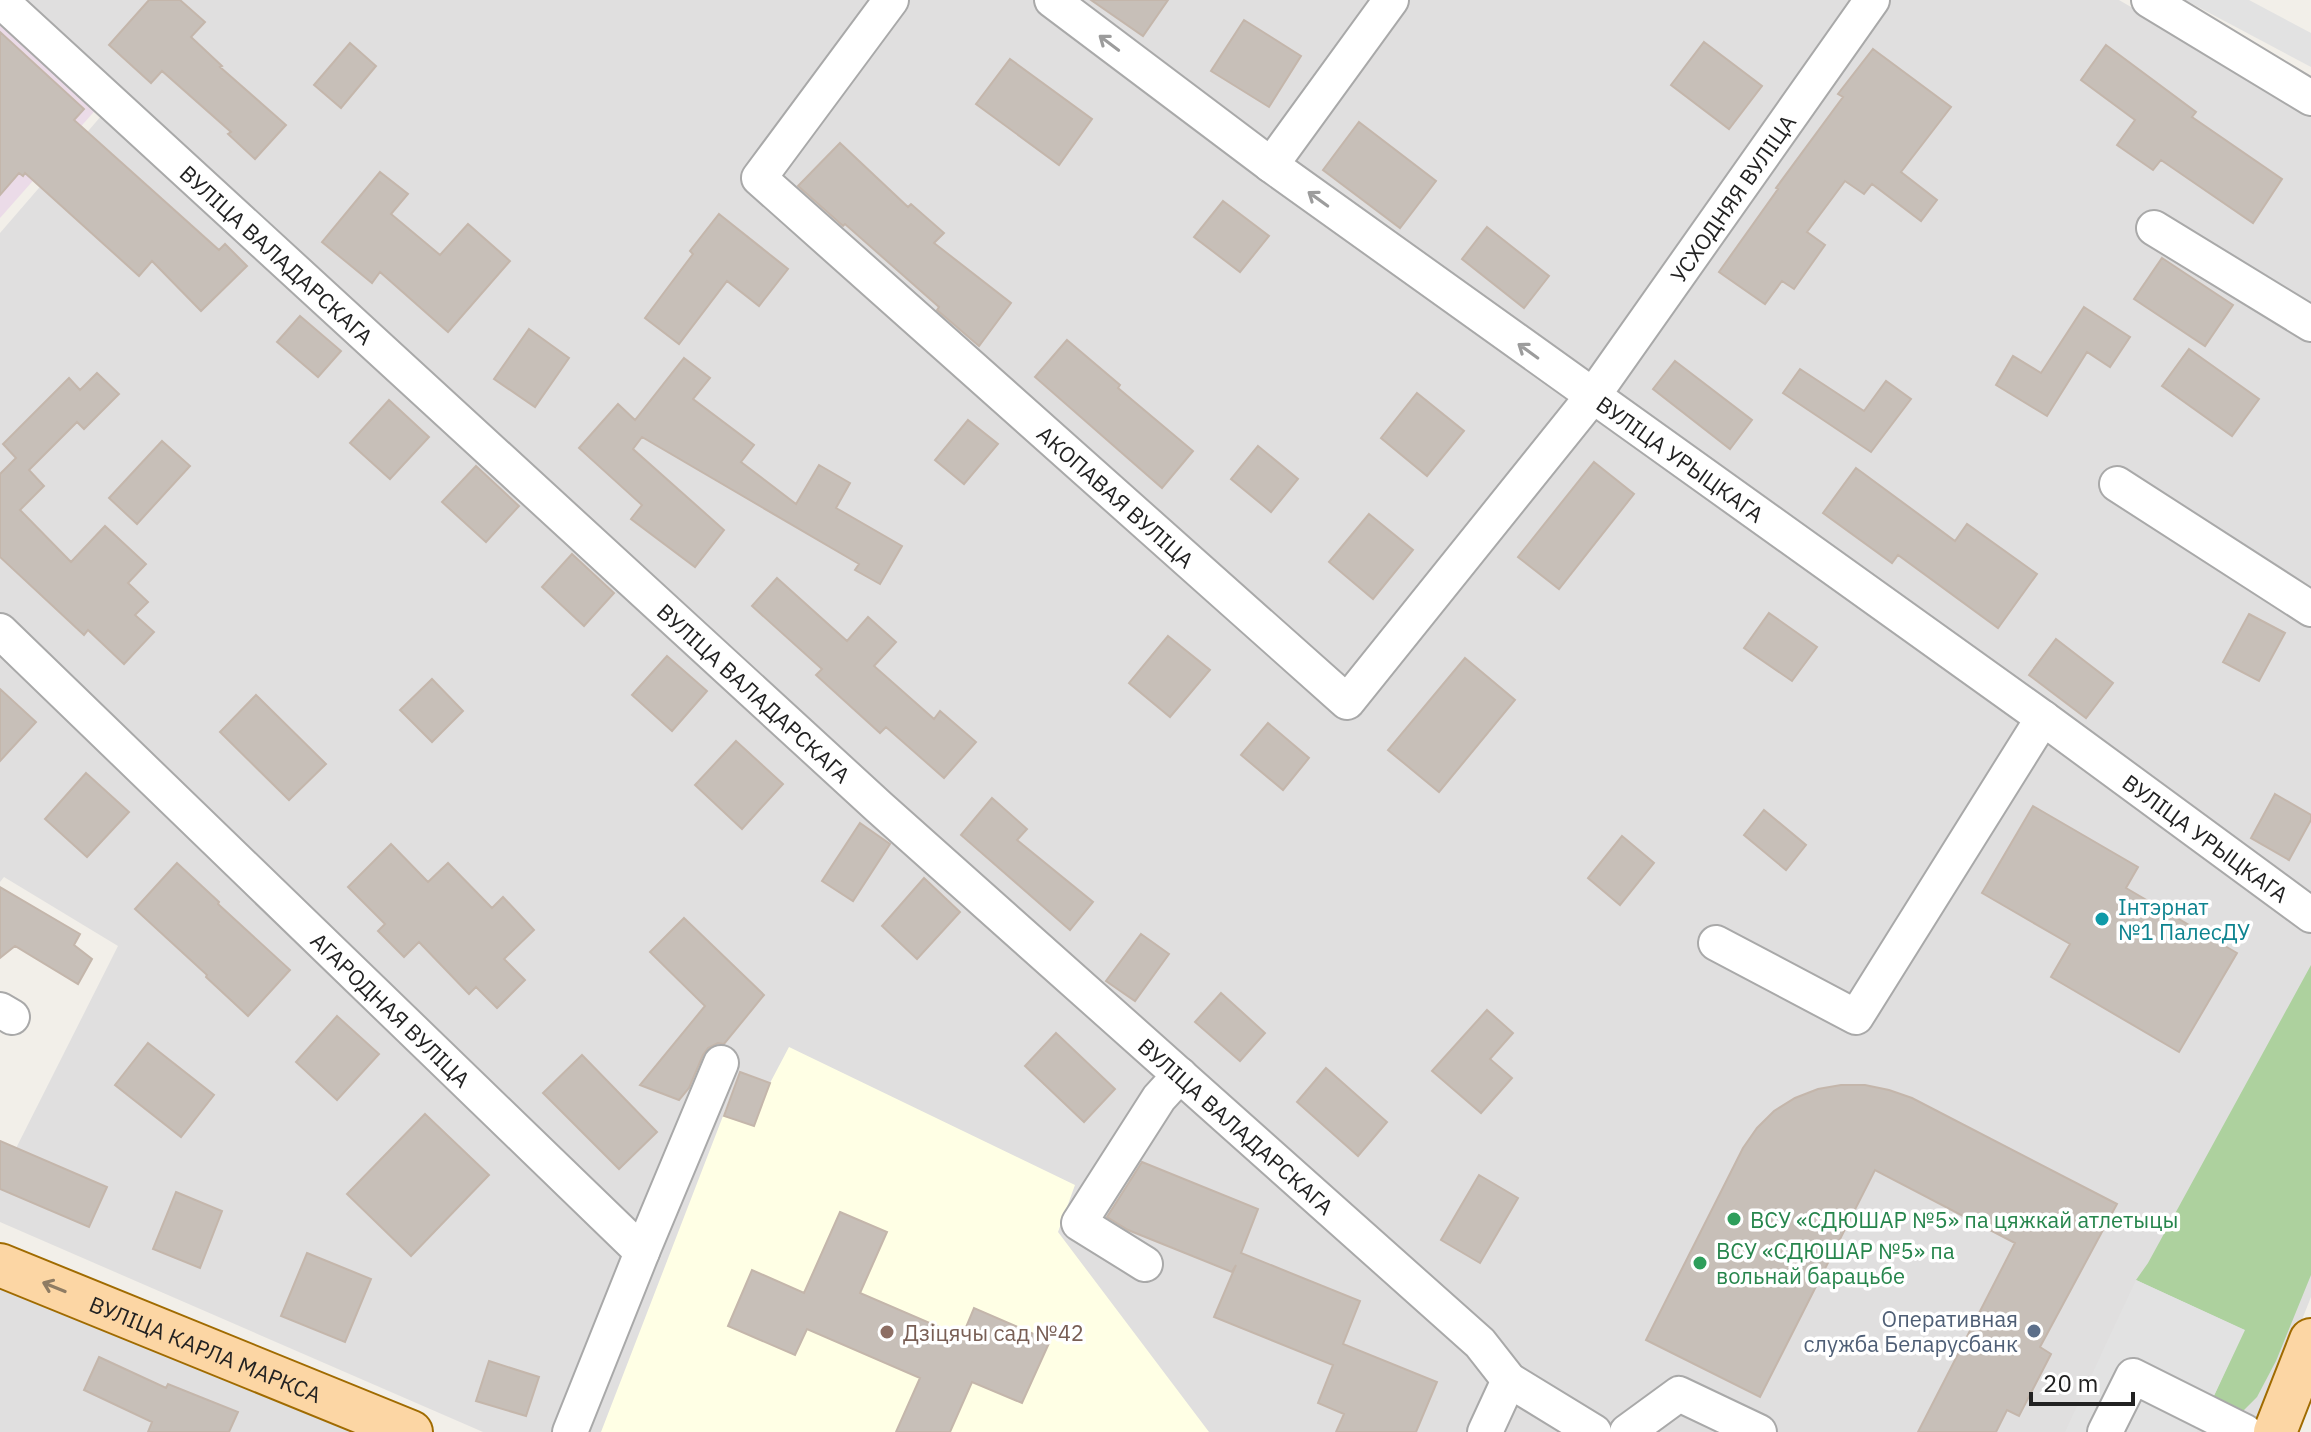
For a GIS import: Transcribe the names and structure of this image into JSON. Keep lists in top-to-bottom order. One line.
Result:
{"streets":{"main road":["ВУЛІЦА КАРЛА МАРКСА"],"street":["УСХОДНЯЯ ВУЛІЦА","ВУЛІЦА ВАЛАДАРСКАГА","ВУЛІЦА УРЫЦКАГА","АКОПАВАЯ ВУЛІЦА","АГАРОДНАЯ ВУЛІЦА"]},"crossings":[["УСХОДНЯЯ ВУЛІЦА","ВУЛІЦА УРЫЦКАГА"],["УСХОДНЯЯ ВУЛІЦА","АКОПАВАЯ ВУЛІЦА"],["ВУЛІЦА УРЫЦКАГА","АКОПАВАЯ ВУЛІЦА"]],"one_way":["ВУЛІЦА УРЫЦКАГА","ВУЛІЦА КАРЛА МАРКСА"],"places":["Інтэрнат №1 ПалесДУ","ВСУ «СДЮШАР №5» па цяжкай атлетыцы","ВСУ «СДЮШАР №5» па вольнай барацьбе","Оперативная служба Беларусбанк","Дзіцячы сад №42"],"scale_bar":"20 m"}
